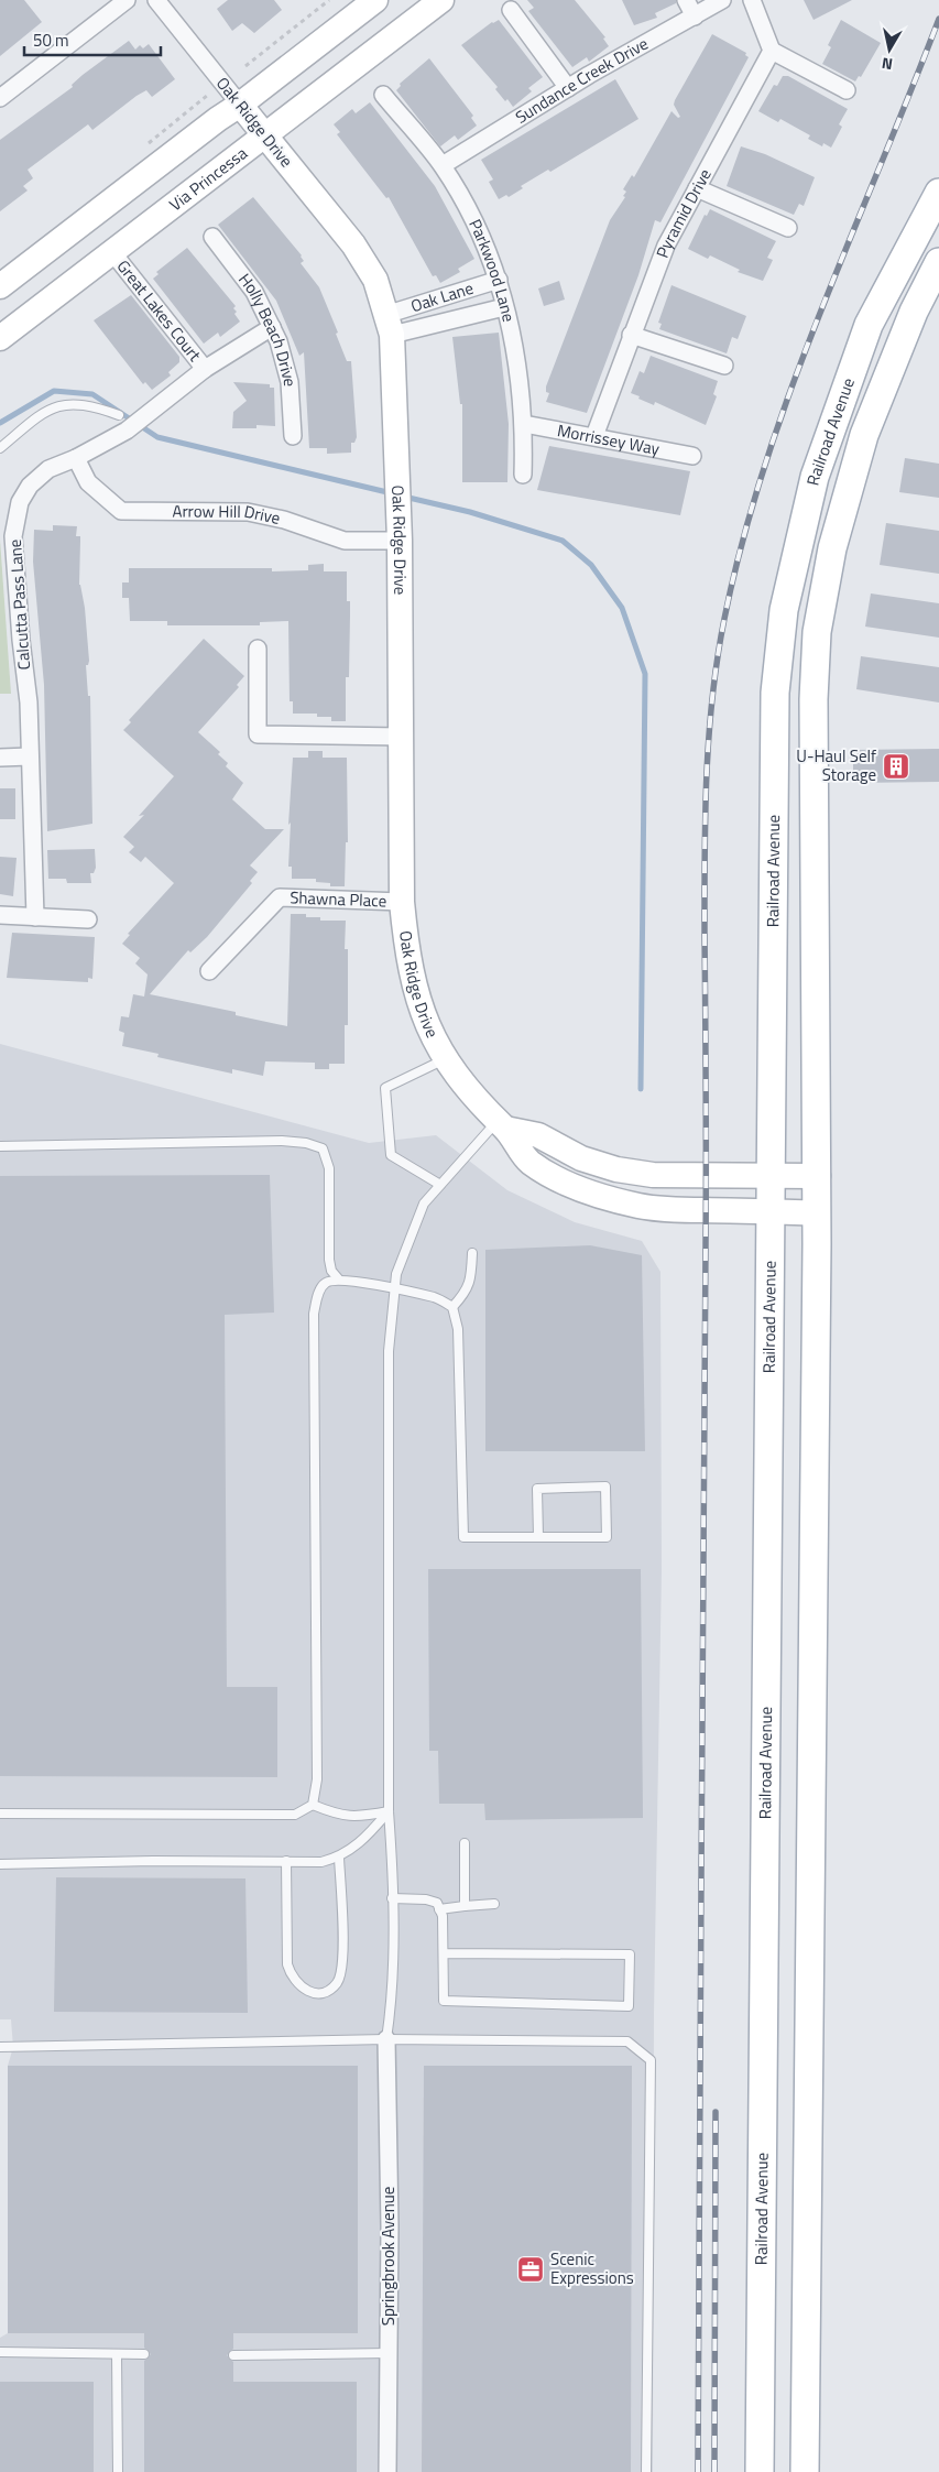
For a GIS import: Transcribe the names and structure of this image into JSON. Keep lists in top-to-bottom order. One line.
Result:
{"streets":{"main road":["Oak Ridge Drive","Via Princessa","Railroad Avenue"],"street":["Sundance Creek Drive","Pyramid Drive","Parkwood Lane","Oak Lane","Great Lakes Court","Holly Beach Drive","Morrissey Way","Arrow Hill Drive","Calcutta Pass Lane","Shawna Place","Springbrook Avenue"]},"crossings":[["Sundance Creek Drive","Parkwood Lane"],["Oak Ridge Drive","Via Princessa"],["Oak Ridge Drive","Oak Lane"],["Oak Ridge Drive","Railroad Avenue"],["Oak Ridge Drive","Arrow Hill Drive"],["Oak Ridge Drive","Shawna Place"],["Via Princessa","Great Lakes Court"],["Pyramid Drive","Morrissey Way"],["Parkwood Lane","Oak Lane"],["Parkwood Lane","Morrissey Way"],["Great Lakes Court","Calcutta Pass Lane"],["Holly Beach Drive","Calcutta Pass Lane"],["Arrow Hill Drive","Calcutta Pass Lane"]],"places":{"building":["U-Haul Self Storage"],"office":["Scenic Expressions"]},"scale_bar":"50 m","north":"bottom"}
